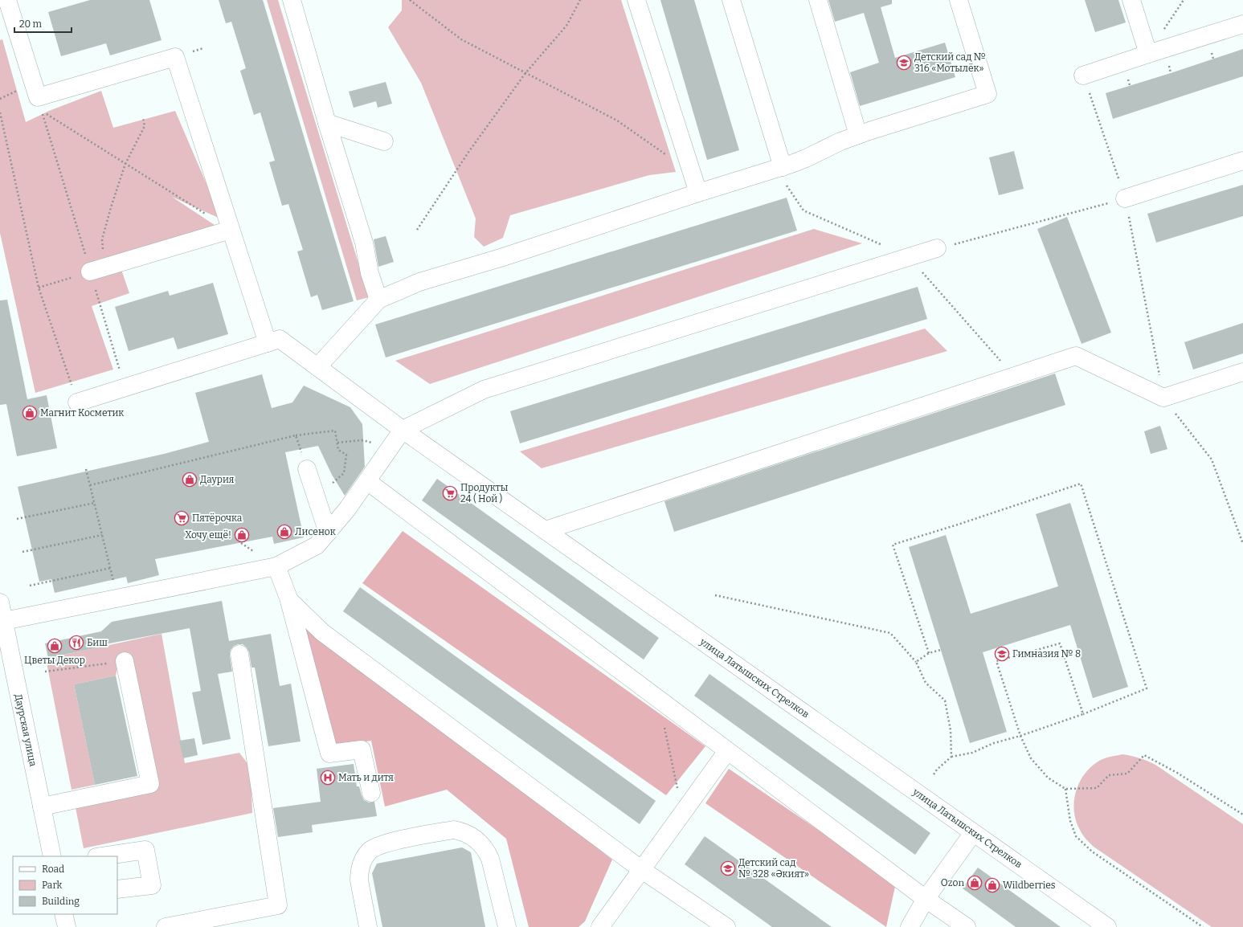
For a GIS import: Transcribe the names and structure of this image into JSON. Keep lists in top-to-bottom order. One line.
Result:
{"streets":{"street":["улица Латышских Стрелков","Даурская улица"]},"places":{"school or university":["Детский сад № 316 «Мотылёк»","Гимназия № 8","Детский сад № 328 «Әкият»"],"shop":["Магнит Косметик","Даурия","Лисенок","Хочу ещё!","Цветы Декор","Ozon","Wildberries"],"supermarket":["Продукты 24 ( Ной )","Пятёрочка"],"restaurant":["Биш"],"hospital":["Мать и дитя"]},"legend":["Road","Park","Building"],"scale_bar":"20 m"}
